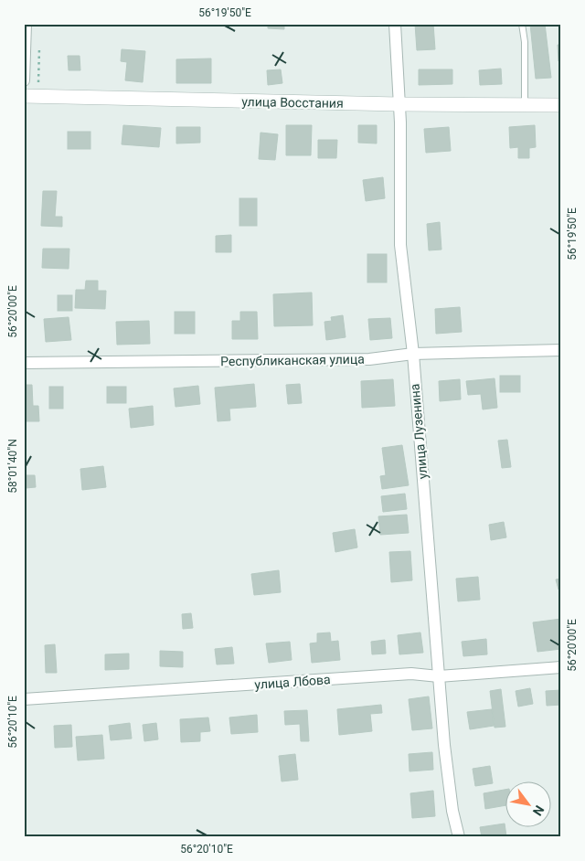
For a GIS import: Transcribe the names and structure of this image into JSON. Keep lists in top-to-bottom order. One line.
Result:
{"streets":{"street":["улица Восстания","Республиканская улица","улица Лузенина","улица Лбова"]},"crossings":[["улица Восстания","улица Лузенина"],["Республиканская улица","улица Лузенина"],["улица Лузенина","улица Лбова"]],"north":"bottom right","coordinates":["56°19'50\"E","56°20'00\"E","58°01'40\"N","56°20'10\"E"]}
